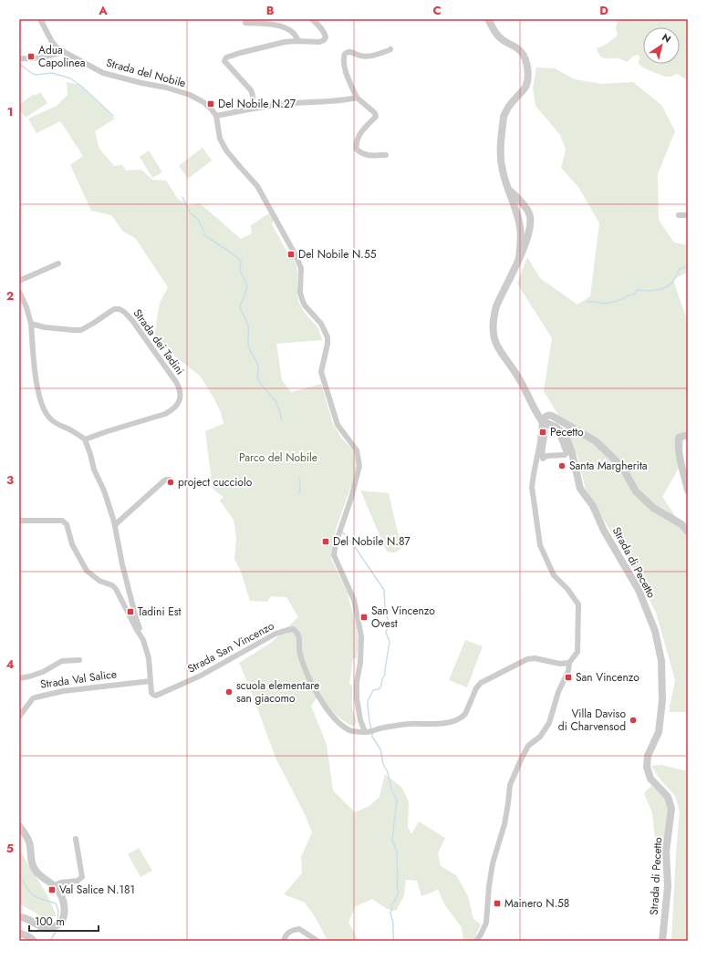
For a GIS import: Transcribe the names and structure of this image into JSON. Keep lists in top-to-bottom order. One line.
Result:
{"streets":{"street":["Strada del Nobile","Strada dei Tadini","Strada di Pecetto","Strada San Vincenzo","Strada Val Salice"]},"crossings":[["Strada San Vincenzo","Strada Val Salice"]],"parks":["Parco del Nobile"],"places":{"transit":["Adua Capolinea","Del Nobile N.27","Del Nobile N.55","Pecetto","Del Nobile N.87","Tadini Est","San Vincenzo Ovest","San Vincenzo","Val Salice N.181","Mainero N.58"],"other":["Santa Margherita","project cucciolo","scuola elementare san giacomo","Villa Daviso di Charvensod"]},"scale_bar":"100 m","north":"top right","grid":{"columns":["A","B","C","D"],"rows":["1","2","3","4","5"]}}
